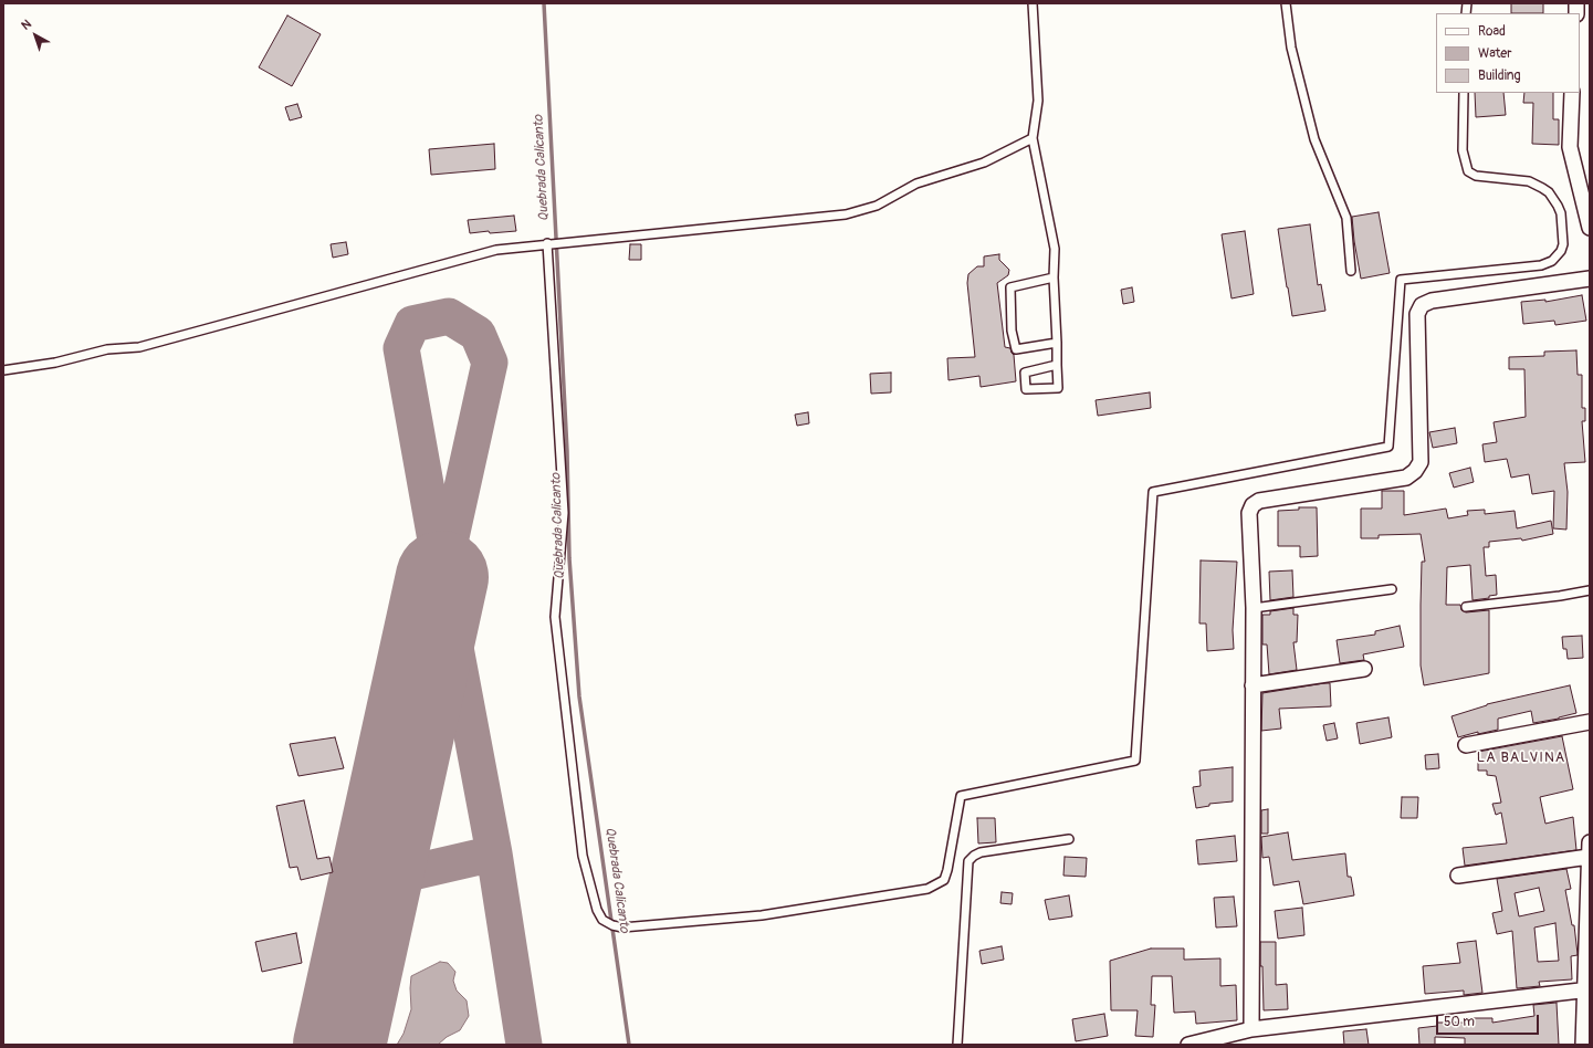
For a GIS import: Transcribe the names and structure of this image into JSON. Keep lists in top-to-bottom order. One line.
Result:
{"districts":["LA BALVINA"],"water":["Quebrada Calicanto"],"legend":["Road","Water","Building"],"scale_bar":"50 m","north":"top left"}
